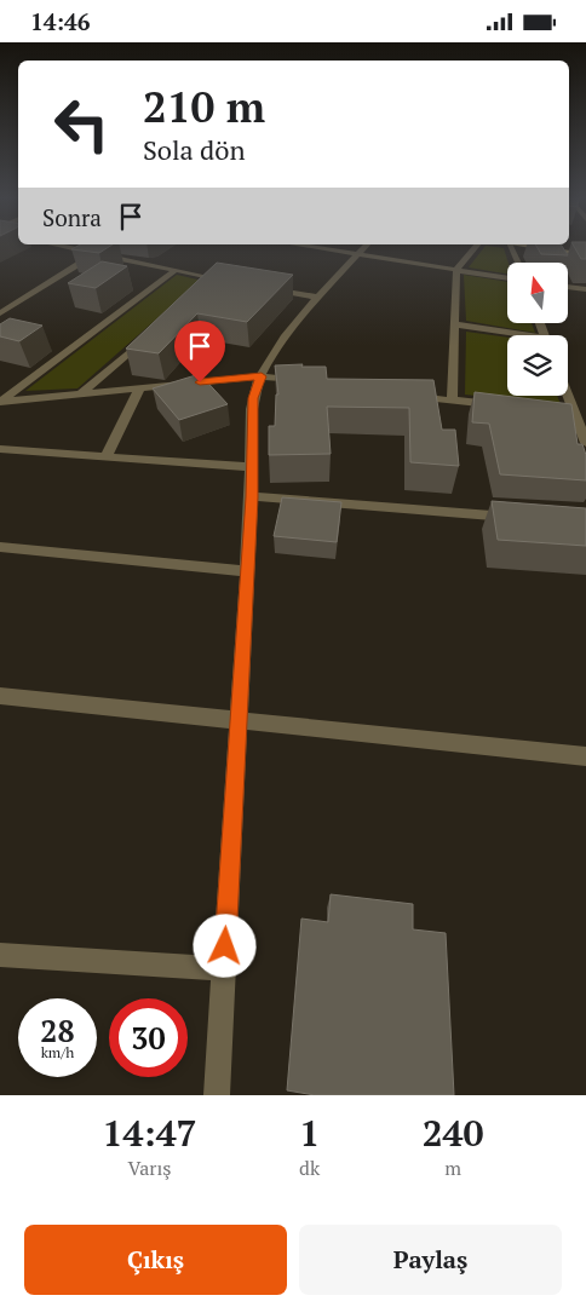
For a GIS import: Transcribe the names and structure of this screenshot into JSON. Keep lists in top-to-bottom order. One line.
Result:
{"north":"top","page":{"status":"14:46","turn":["210 m","Sola dön"],"then":"Sonra","speed":"28 km/h","limit":"30","eta":["14:47","Varış","1","dk","240","m"],"buttons":["Çıkış","Paylaş"]}}
